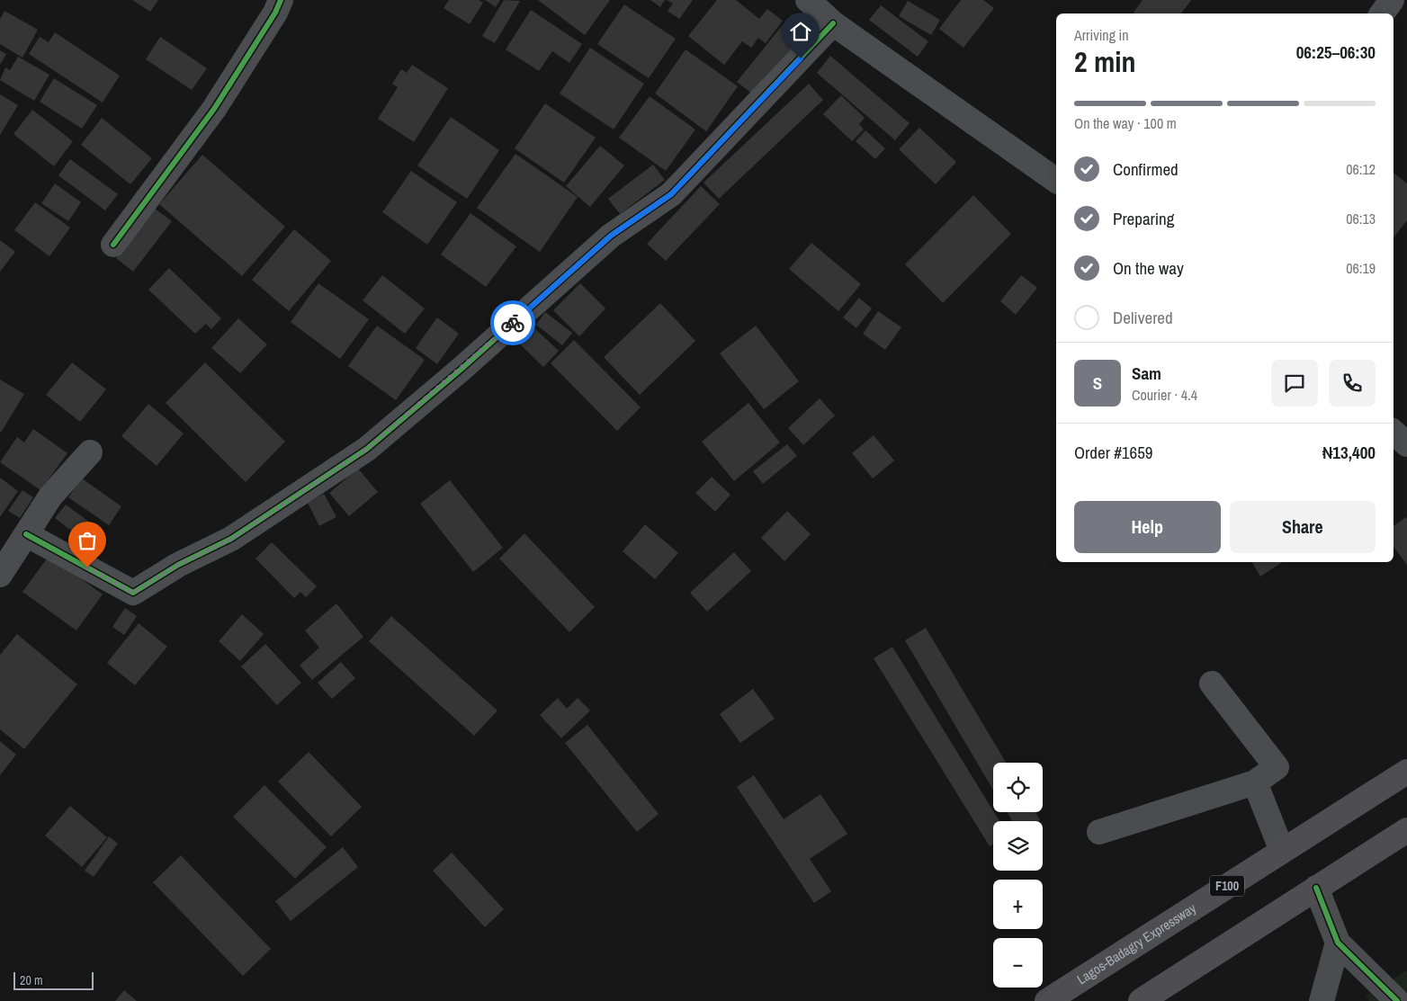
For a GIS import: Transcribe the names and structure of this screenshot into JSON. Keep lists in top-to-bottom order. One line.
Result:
{"streets":{"highway":["F100","Lagos-Badagry Expressway"]},"scale_bar":"20 m","page":{"heading":["2 min","Arriving in","06:25–06:30"],"panel":["Sam","Courier · 4.4","Order #1659","₦13,400"],"bar":"On the way · 100 m","list":[["Confirmed","06:12"],["Preparing","06:13"],["On the way","06:19"],"Delivered"],"round":"S","buttons":["Help","Share"],"map_buttons":["+","−"],"scale":"20 m"}}
